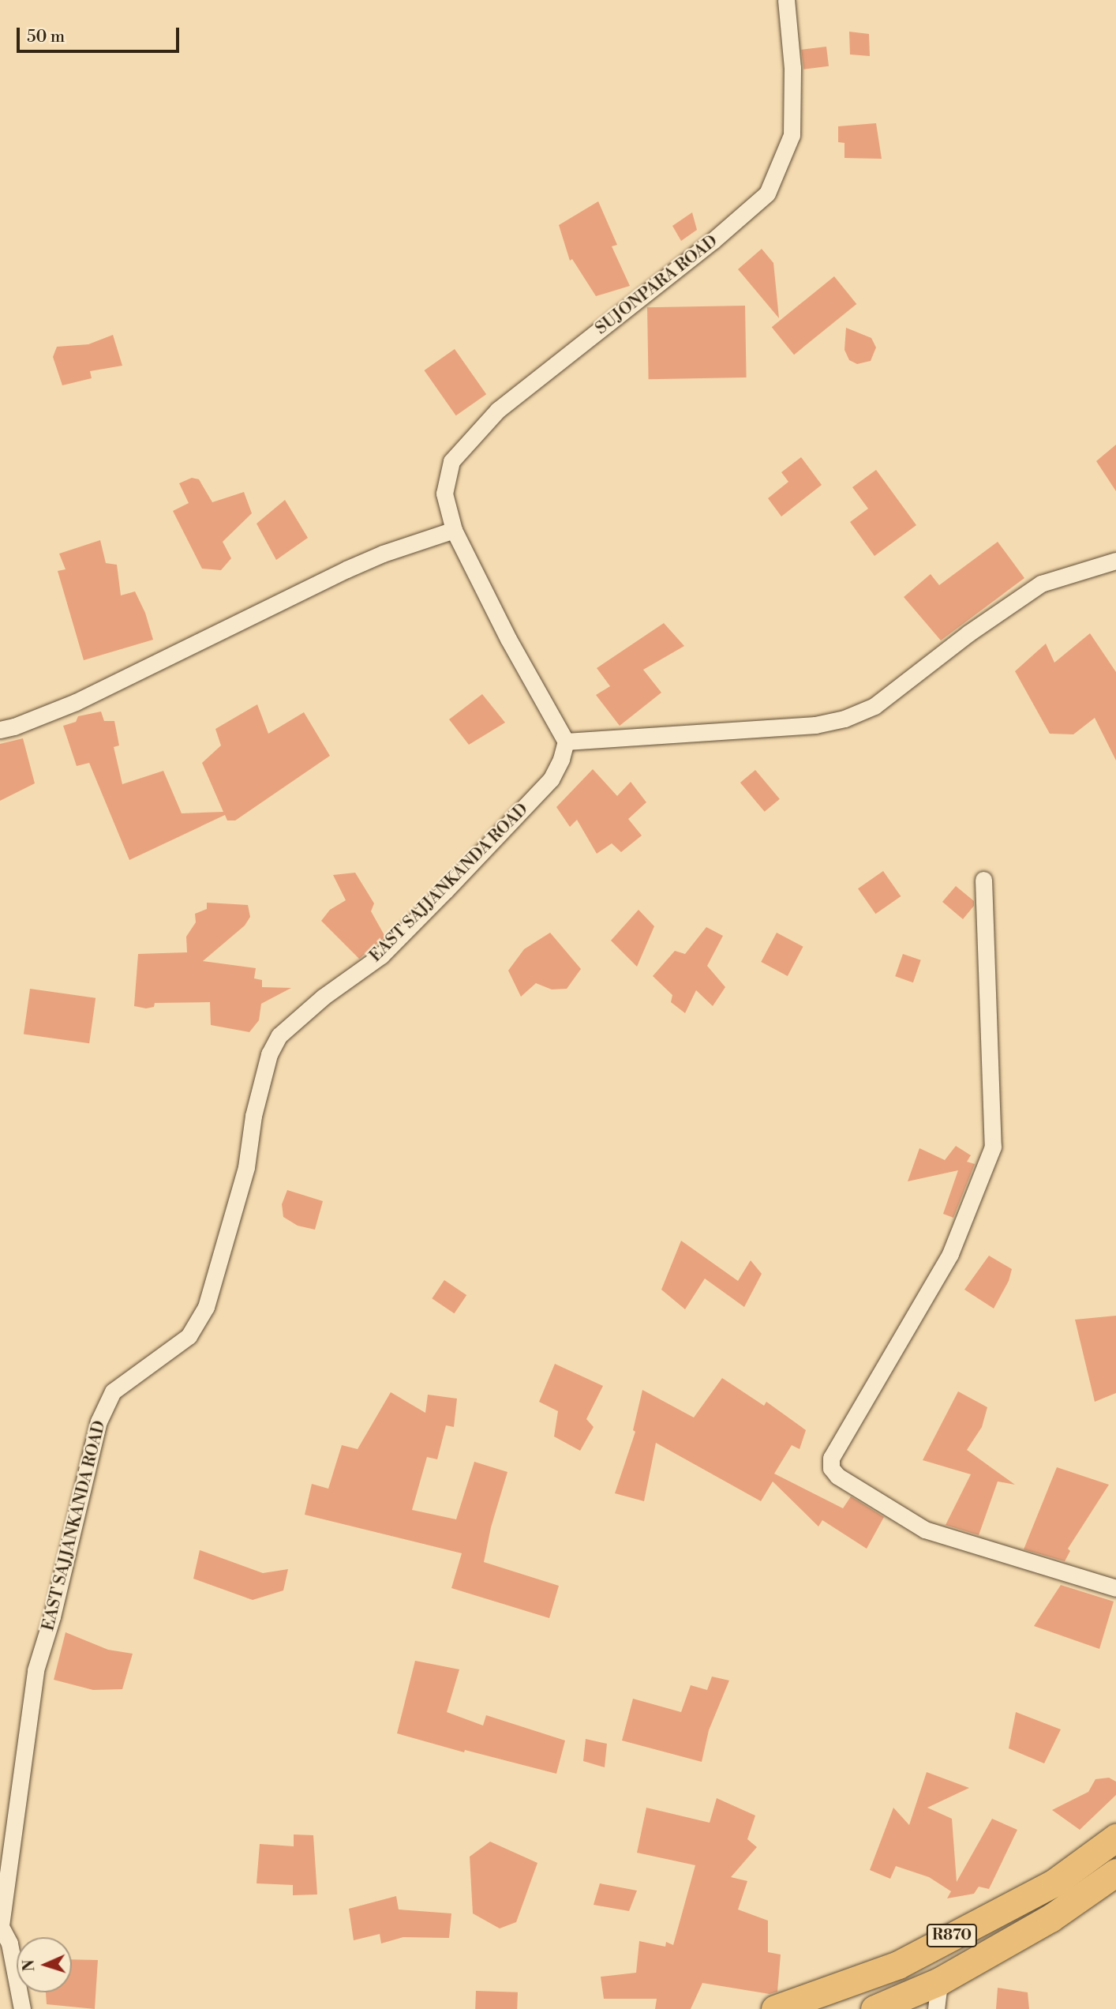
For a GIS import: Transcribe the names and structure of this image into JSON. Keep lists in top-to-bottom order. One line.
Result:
{"streets":{"main road":["R870"],"street":["SUJONPARA ROAD","EAST SAJJANKANDA ROAD"]},"scale_bar":"50 m","north":"left"}
